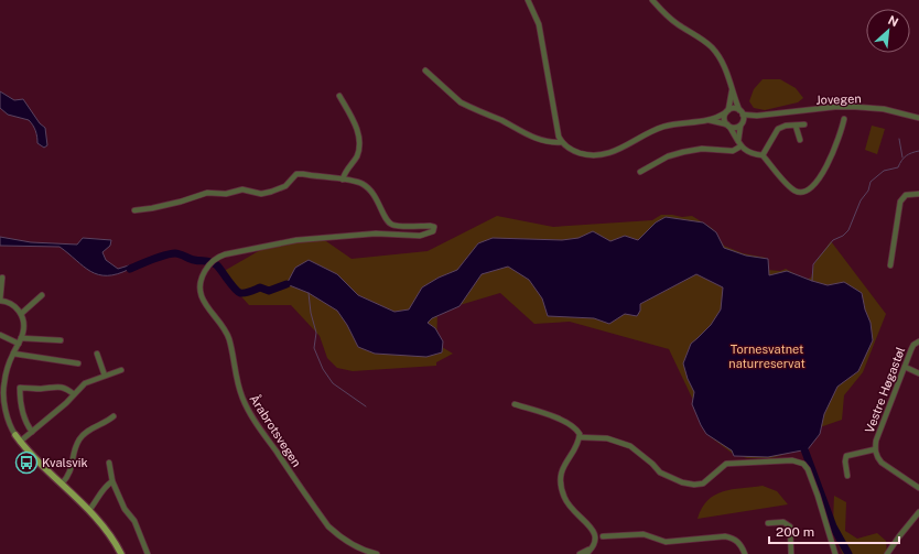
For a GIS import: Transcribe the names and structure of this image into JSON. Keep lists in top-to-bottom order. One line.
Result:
{"streets":{"street":["Jovegen","Vestre Høgastøl","Årabrotsvegen"]},"parks":["Tornesvatnet naturreservat"],"places":{"bus stop":["Kvalsvik"]},"scale_bar":"200 m","north":"top right"}
